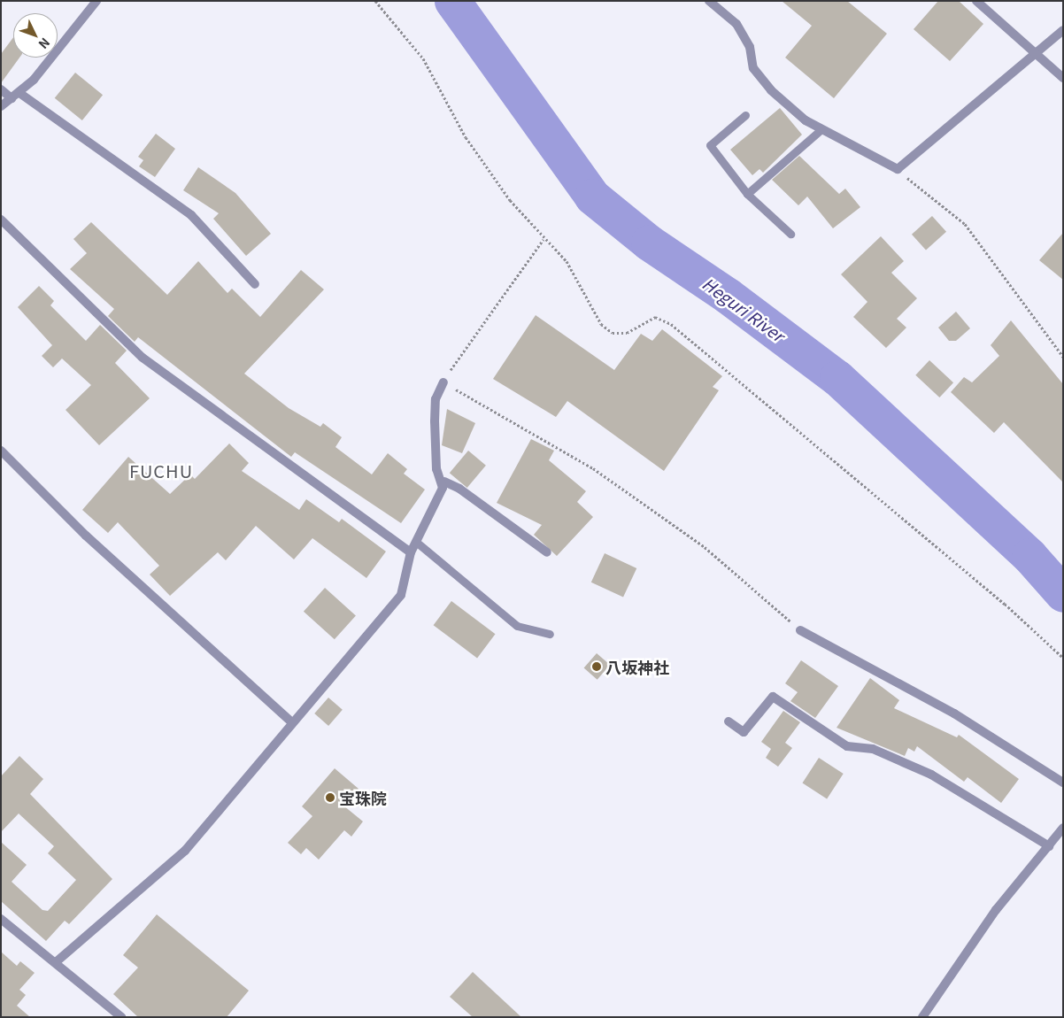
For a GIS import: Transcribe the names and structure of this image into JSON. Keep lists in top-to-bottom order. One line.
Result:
{"districts":["FUCHU"],"water":["Heguri River"],"places":["八坂神社","宝珠院"],"north":"bottom right"}
